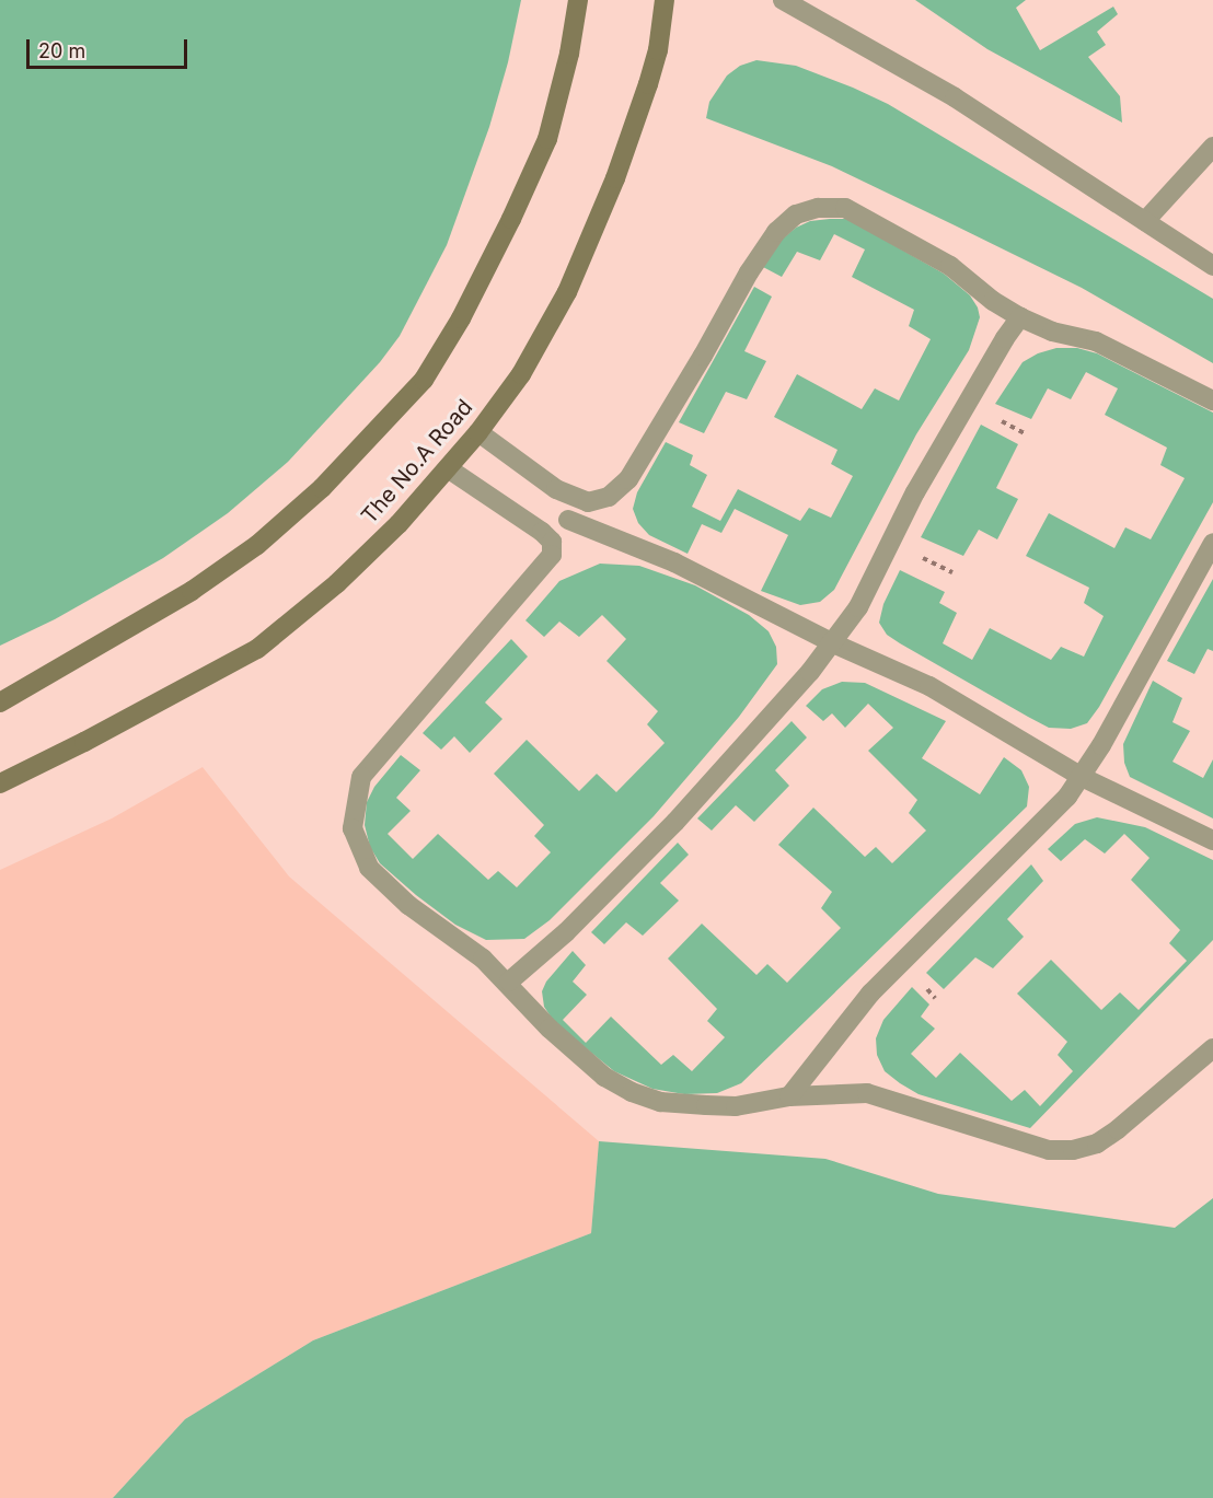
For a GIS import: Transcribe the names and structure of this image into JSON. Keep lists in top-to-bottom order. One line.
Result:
{"streets":{"street":["The No.A Road"]},"scale_bar":"20 m"}
